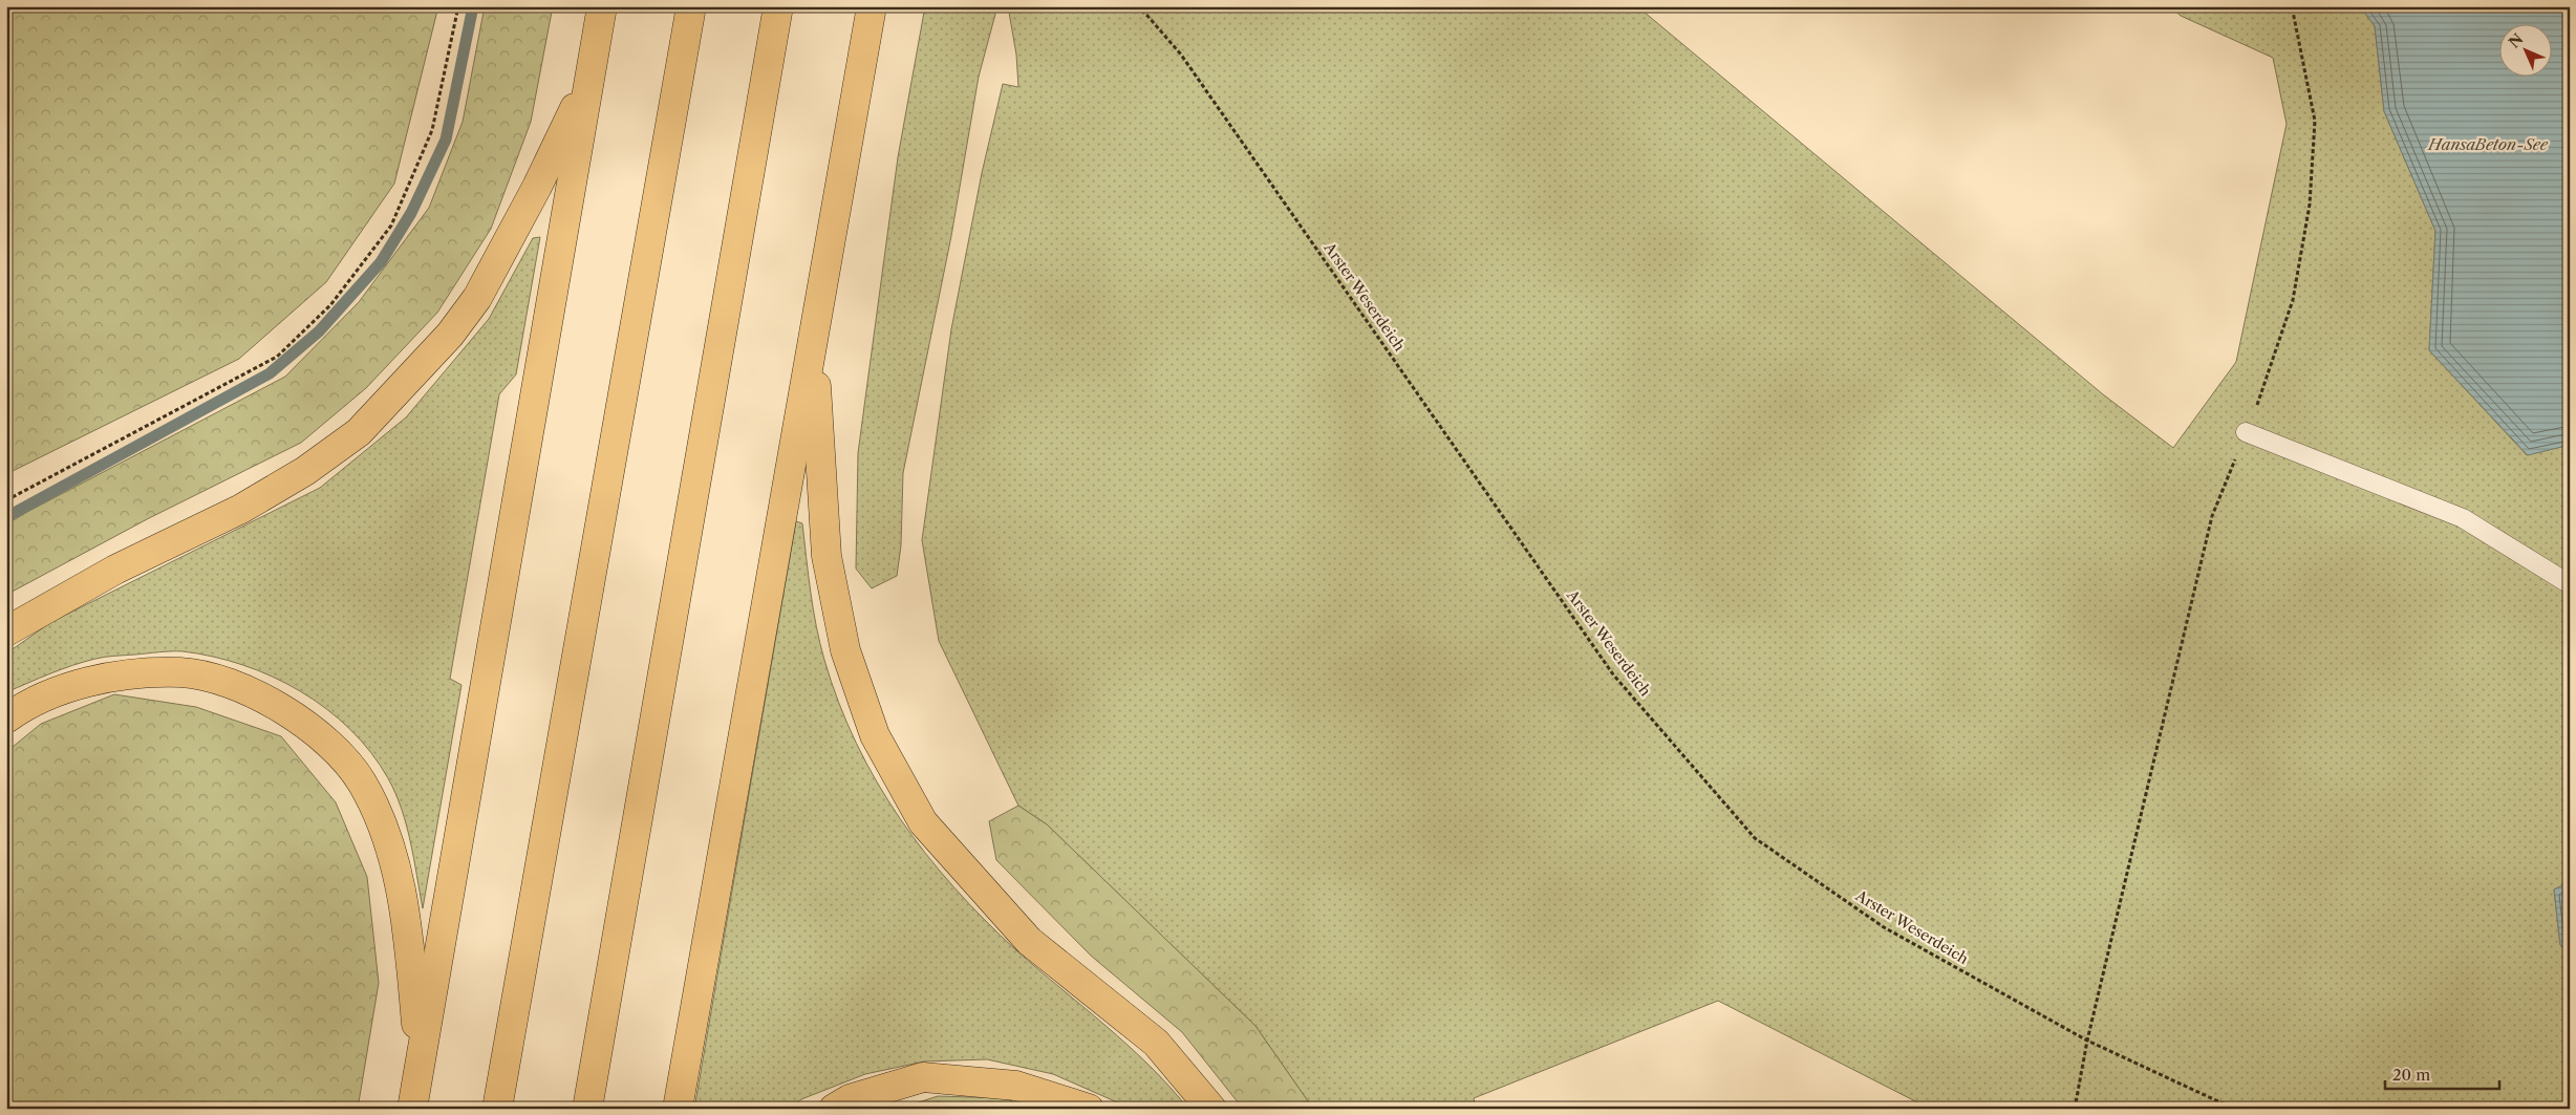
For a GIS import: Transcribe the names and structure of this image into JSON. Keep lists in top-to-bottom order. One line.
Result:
{"streets":{"path":["Arster Weserdeich"]},"water":["HansaBeton-See"],"scale_bar":"20 m","north":"top left"}
